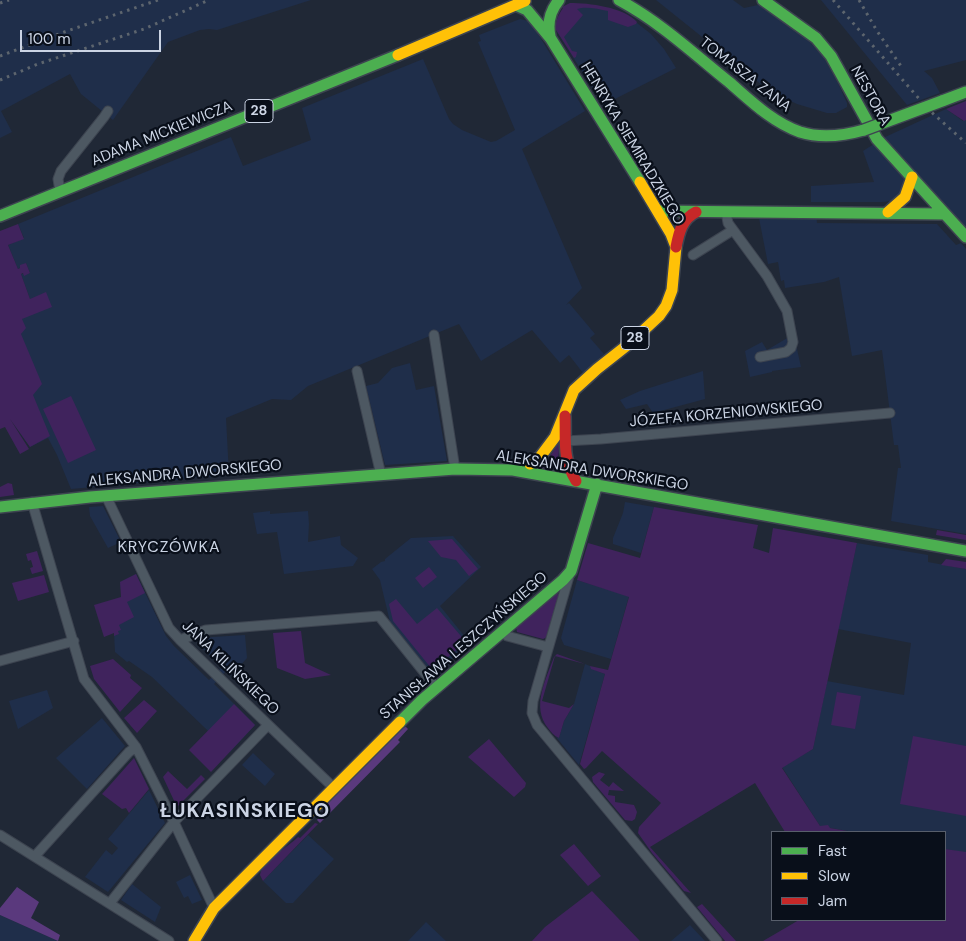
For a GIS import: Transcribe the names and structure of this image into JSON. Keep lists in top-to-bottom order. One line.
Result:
{"streets":{"main road":["TOMASZA ZANA","NESTORA","28","ADAMA MICKIEWICZA","HENRYKA SIEMIRADZKIEGO","ALEKSANDRA DWORSKIEGO","STANISŁAWA LESZCZYŃSKIEGO"],"street":["JÓZEFA KORZENIOWSKIEGO","JANA KILIŃSKIEGO"]},"crossings":[["28","HENRYKA SIEMIRADZKIEGO"],["ADAMA MICKIEWICZA","HENRYKA SIEMIRADZKIEGO"],["HENRYKA SIEMIRADZKIEGO","ALEKSANDRA DWORSKIEGO"],["ALEKSANDRA DWORSKIEGO","STANISŁAWA LESZCZYŃSKIEGO"],["ALEKSANDRA DWORSKIEGO","JANA KILIŃSKIEGO"],["STANISŁAWA LESZCZYŃSKIEGO","JANA KILIŃSKIEGO"]],"districts":["KRYCZÓWKA","ŁUKASIŃSKIEGO"],"legend":["Fast","Slow","Jam"],"scale_bar":"100 m"}
